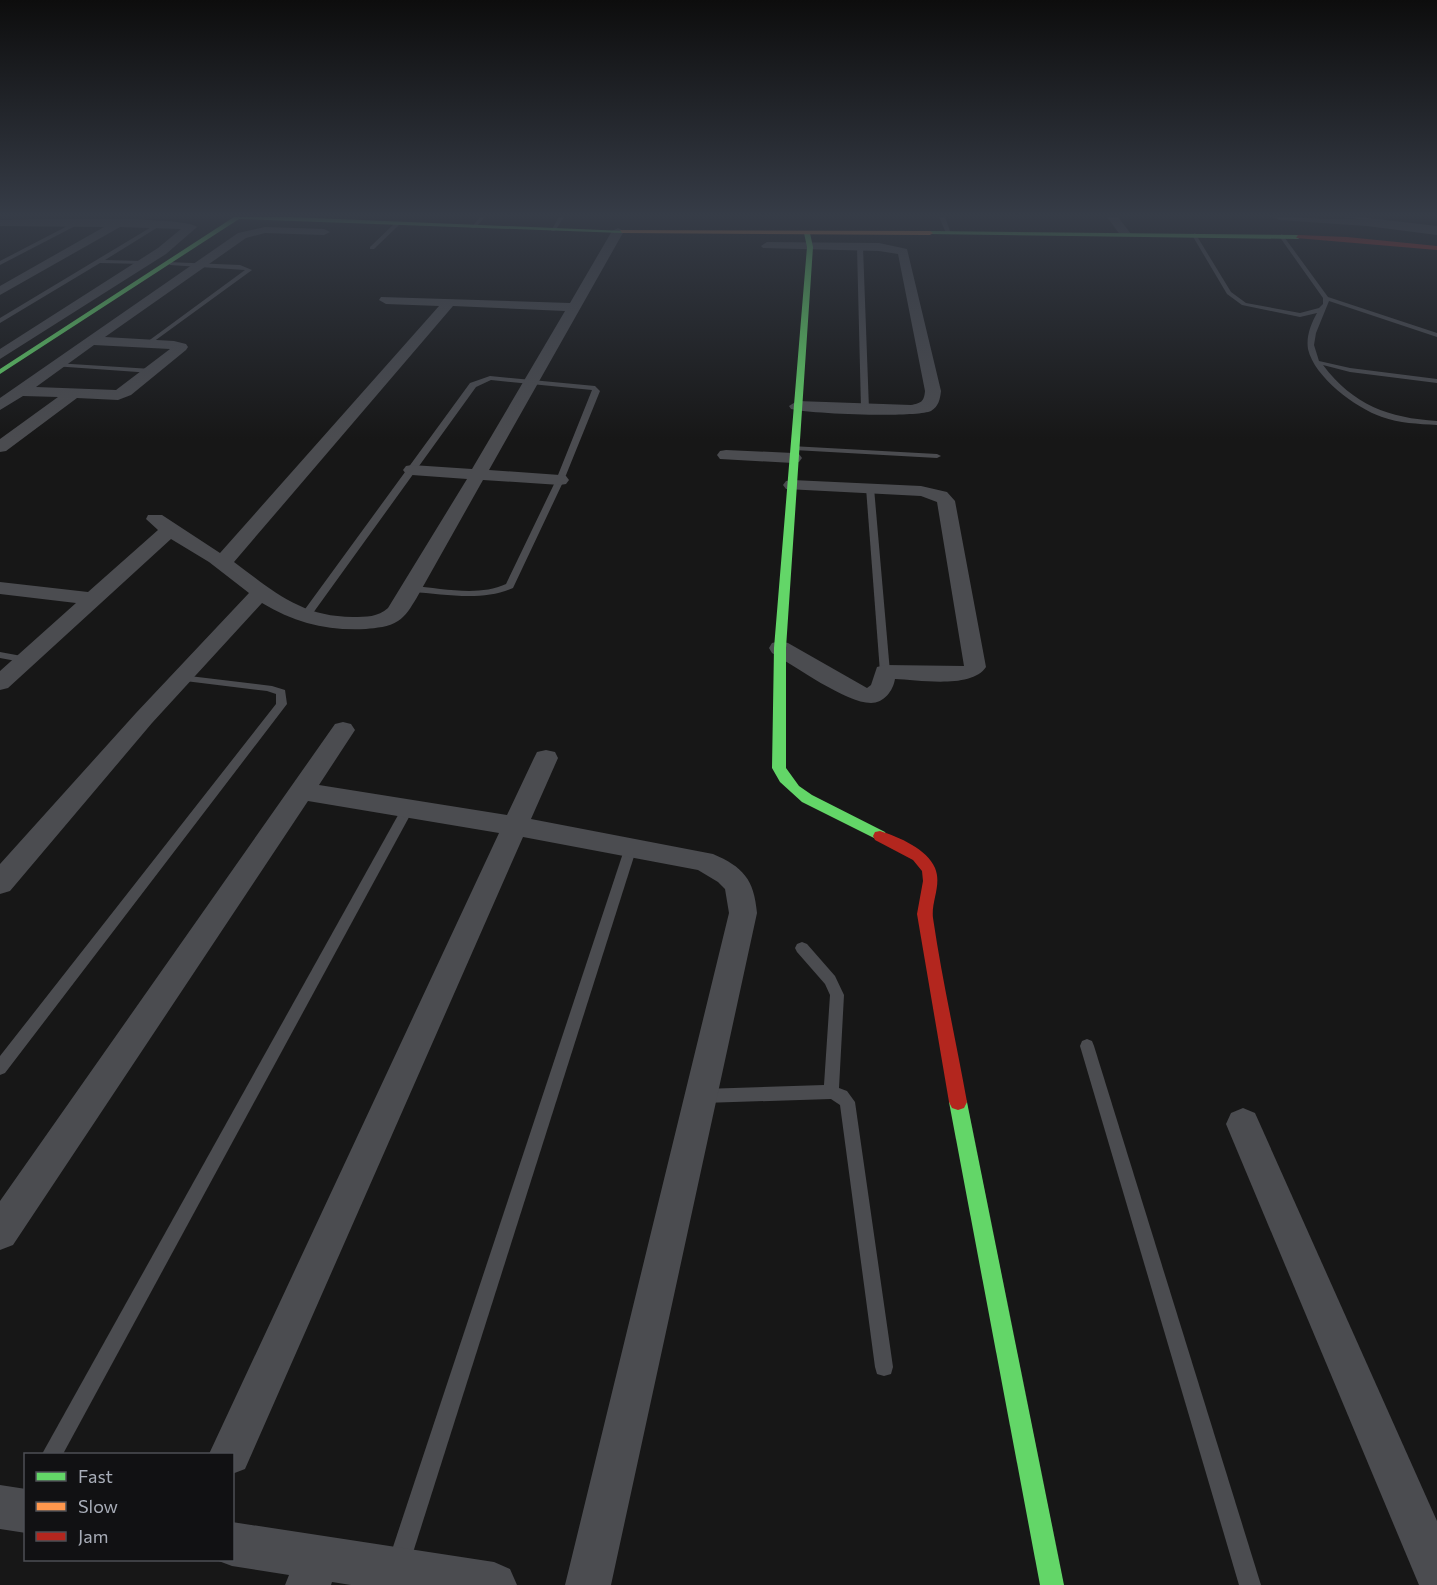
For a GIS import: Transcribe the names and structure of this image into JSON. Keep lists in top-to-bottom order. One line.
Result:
{"legend":["Fast","Slow","Jam"]}
